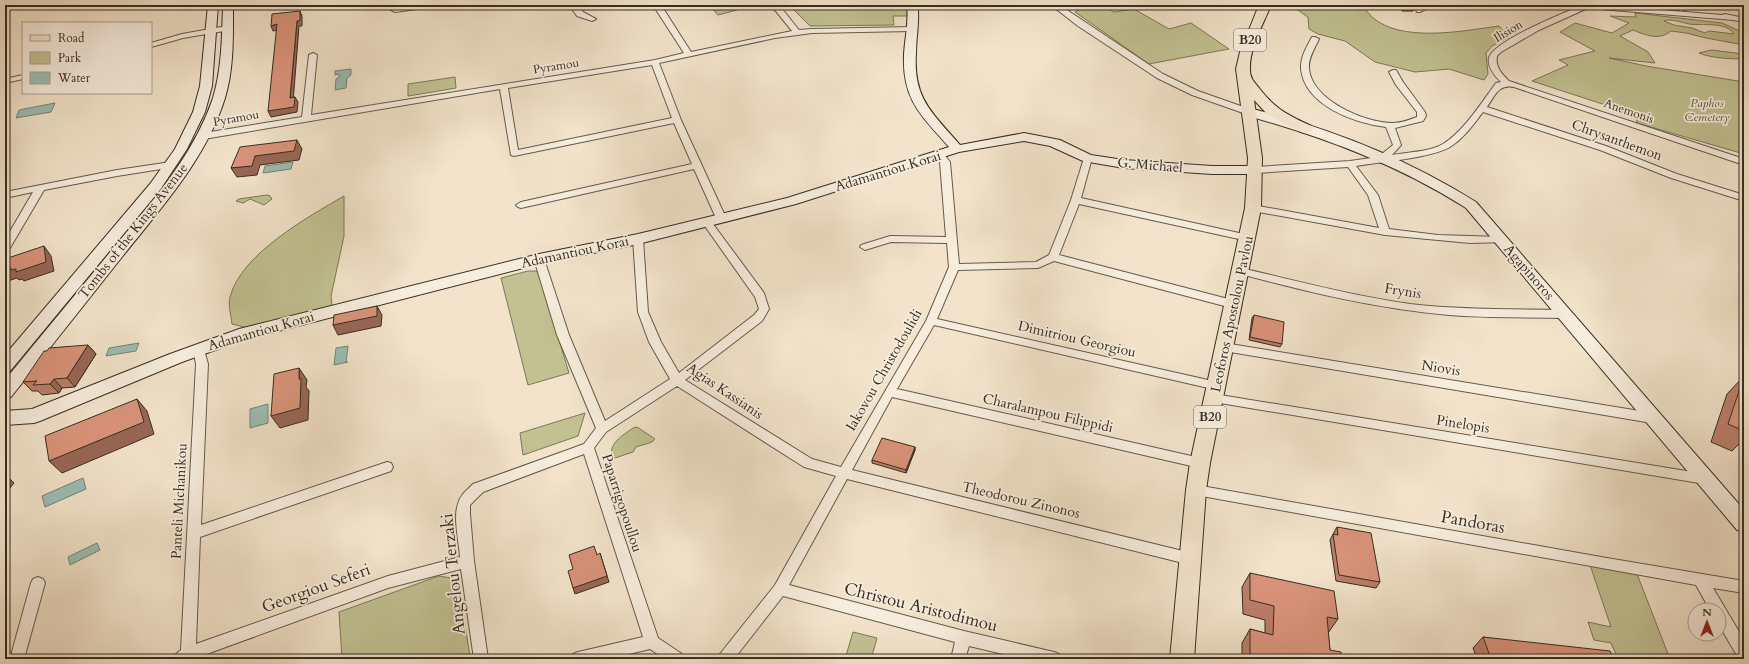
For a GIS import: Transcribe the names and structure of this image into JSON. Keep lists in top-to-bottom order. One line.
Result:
{"streets":{"main road":["B20","G. Michael","Adamantiou Korai","Tombs of the Kings Avenue","Agapinoros","Leoforos Apostolou Pavlou"],"street":["Ilision","Pyramou","Anemonis","Chrysanthemon","Frynis","Dimitriou Georgiou","Niovis","Iakovou Christodoulidi","Agias Kassianis","Charalampou Filippidi","Pinelopis","Theodorou Zinonos","Panteli Michanikou","Paparrigopoullou","Pandoras","Angelou Terzaki","Georgiou Seferi","Christou Aristodimou"]},"crossings":[["Ilision","Anemonis"],["B20","Agapinoros"],["B20","Leoforos Apostolou Pavlou"],["Pyramou","Tombs of the Kings Avenue"],["G. Michael","Adamantiou Korai"],["G. Michael","Leoforos Apostolou Pavlou"],["Adamantiou Korai","Agias Kassianis"],["Adamantiou Korai","Panteli Michanikou"],["Adamantiou Korai","Paparrigopoullou"],["Agapinoros","Frynis"],["Agapinoros","Leoforos Apostolou Pavlou"],["Agapinoros","Niovis"],["Agapinoros","Pinelopis"],["Frynis","Leoforos Apostolou Pavlou"],["Leoforos Apostolou Pavlou","Dimitriou Georgiou"],["Leoforos Apostolou Pavlou","Niovis"],["Leoforos Apostolou Pavlou","Charalampou Filippidi"],["Leoforos Apostolou Pavlou","Pinelopis"],["Leoforos Apostolou Pavlou","Theodorou Zinonos"],["Leoforos Apostolou Pavlou","Pandoras"],["Dimitriou Georgiou","Iakovou Christodoulidi"],["Dimitriou Georgiou","Pinelopis"],["Iakovou Christodoulidi","Agias Kassianis"],["Iakovou Christodoulidi","Charalampou Filippidi"],["Iakovou Christodoulidi","Theodorou Zinonos"],["Iakovou Christodoulidi","Christou Aristodimou"],["Agias Kassianis","Theodorou Zinonos"],["Agias Kassianis","Paparrigopoullou"],["Panteli Michanikou","Georgiou Seferi"],["Paparrigopoullou","Angelou Terzaki"],["Angelou Terzaki","Georgiou Seferi"]],"parks":["Paphos Cemetery"],"legend":["Road","Park","Water"],"north":"top"}
